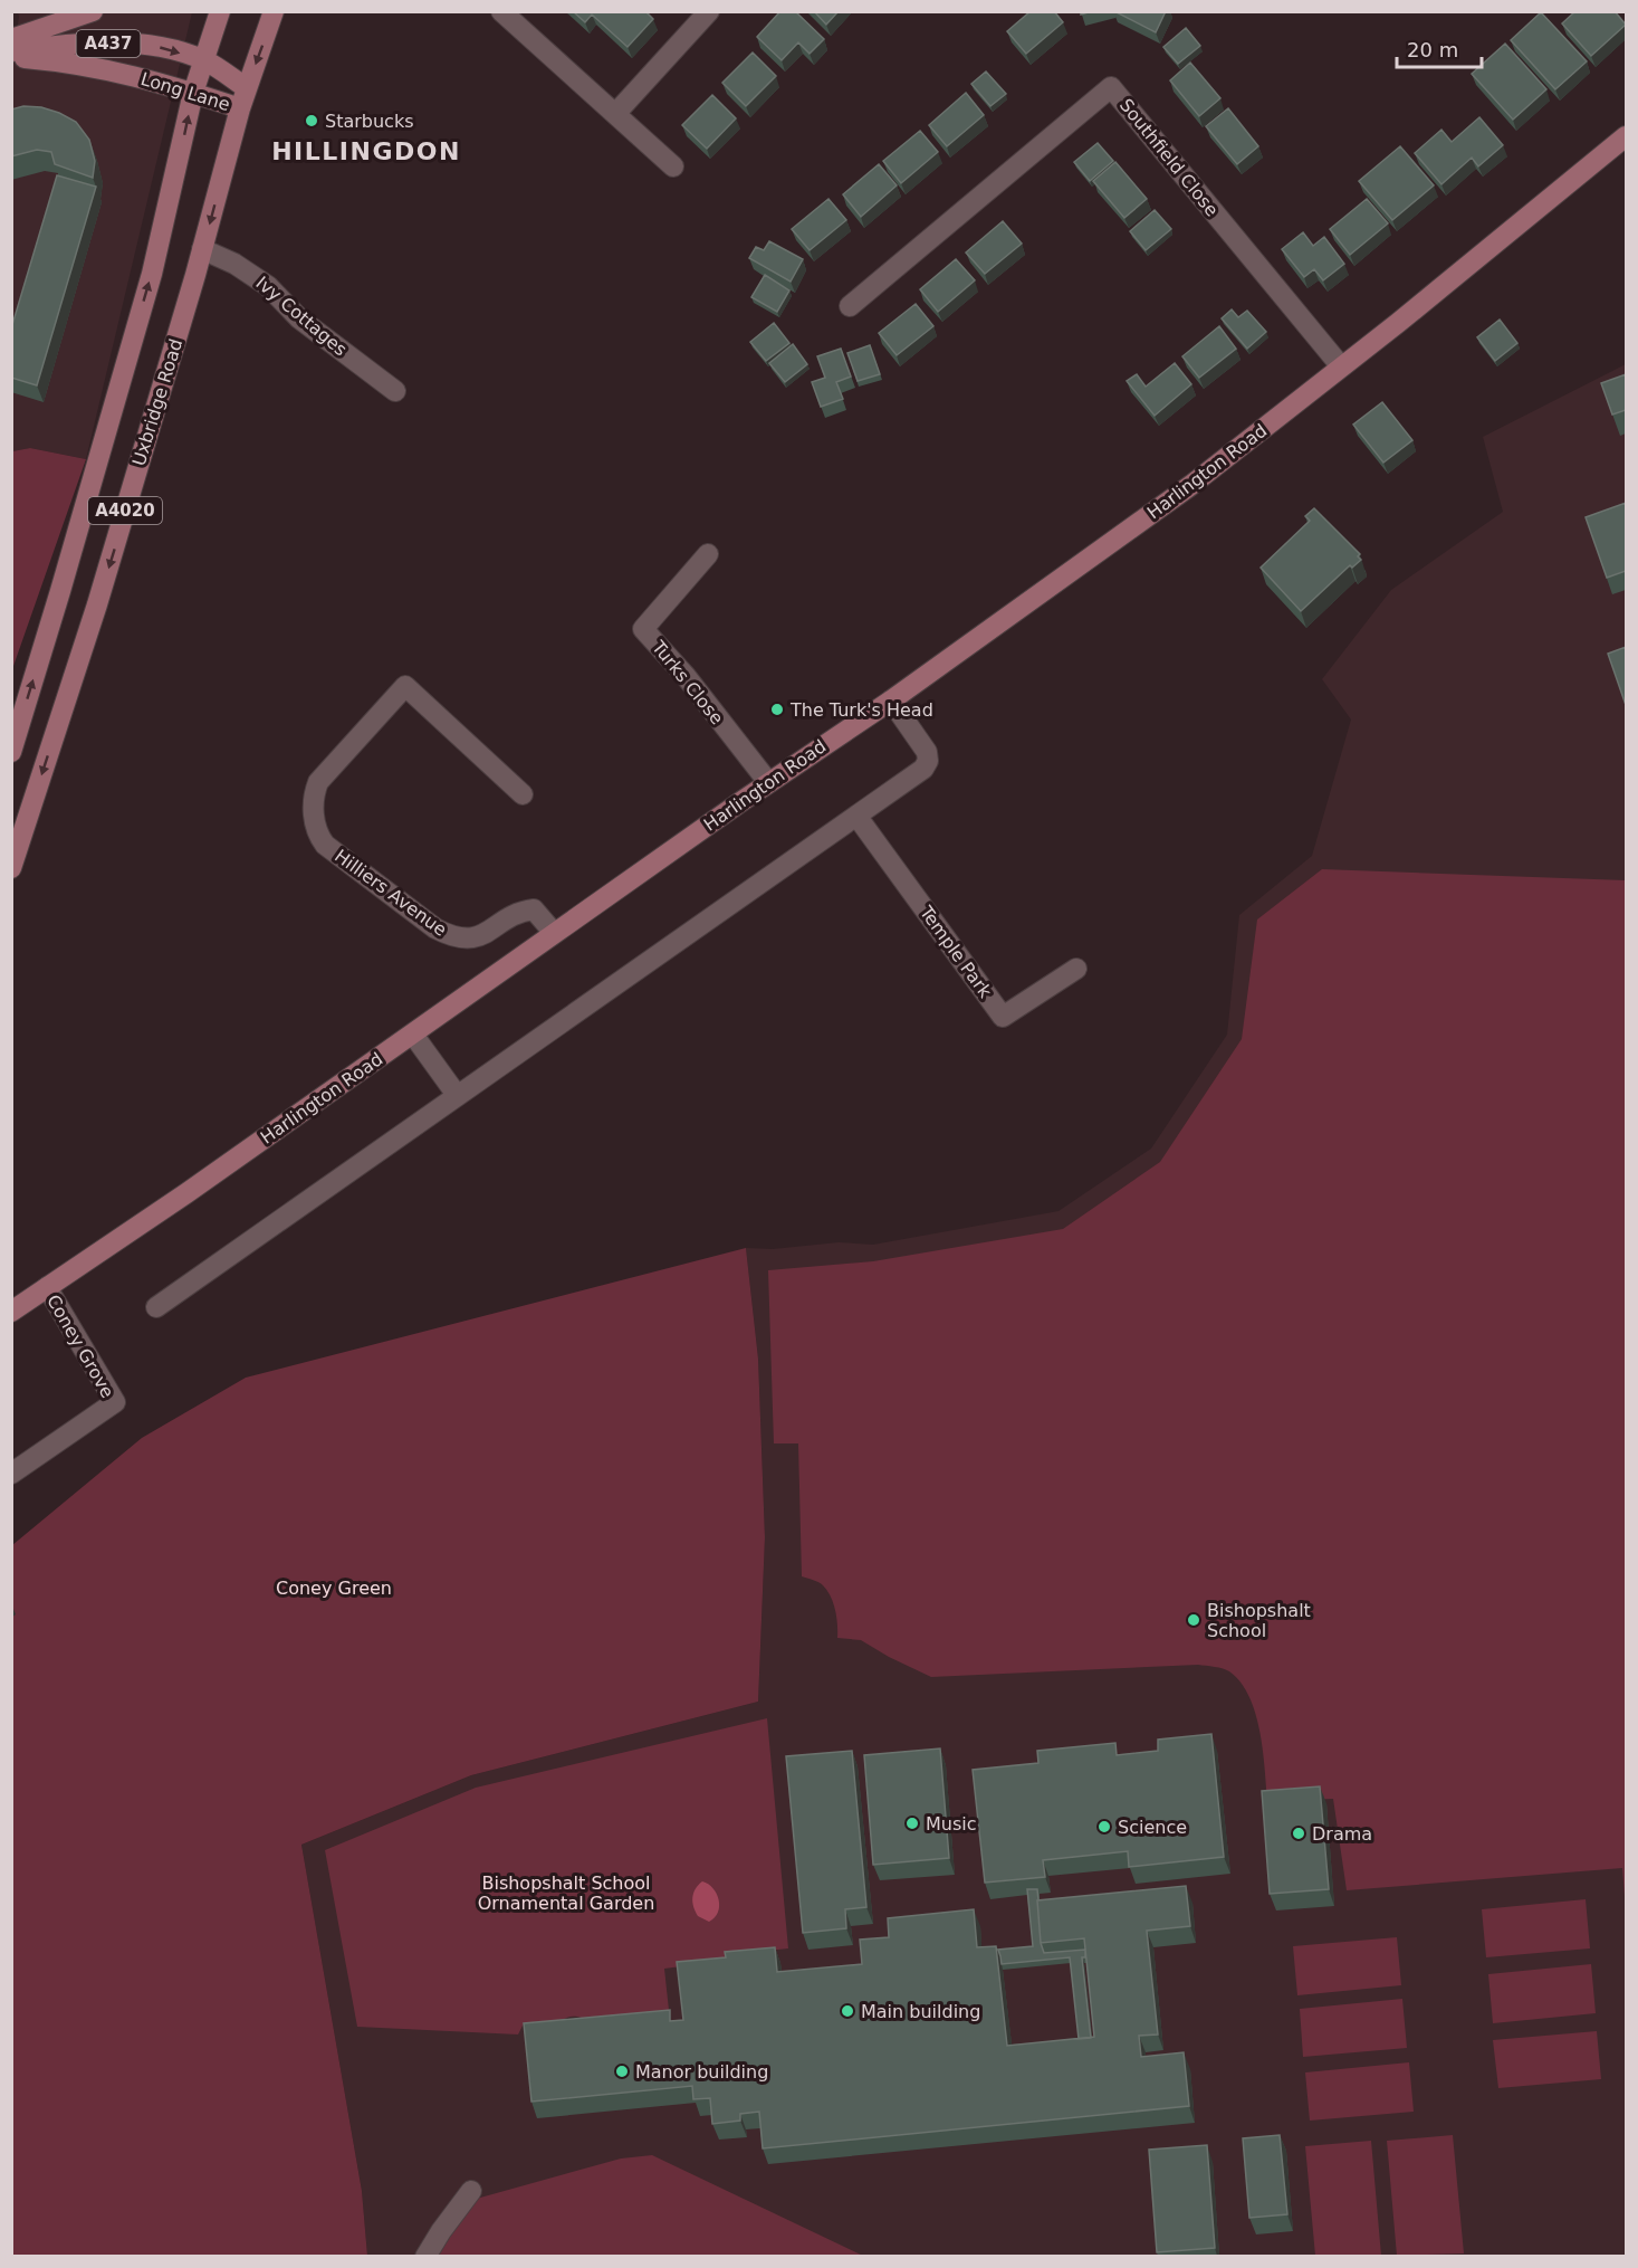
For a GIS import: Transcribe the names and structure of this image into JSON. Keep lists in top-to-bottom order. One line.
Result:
{"streets":{"main road":["A437","Long Lane","Uxbridge Road","Harlington Road","A4020"],"street":["Southfield Close","Ivy Cottages","Turks Close","Hilliers Avenue","Temple Park","Coney Grove"]},"crossings":[["Long Lane","Uxbridge Road"],["Long Lane","A4020"],["Southfield Close","Harlington Road"],["Ivy Cottages","Uxbridge Road"],["Harlington Road","Turks Close"],["Harlington Road","Hilliers Avenue"],["Harlington Road","Coney Grove"]],"districts":["HILLINGDON"],"parks":["Coney Green","Bishopshalt School Ornamental Garden"],"places":["Starbucks","The Turk's Head","Bishopshalt School","Music","Science","Drama","Main building","Manor building"],"scale_bar":"20 m"}
